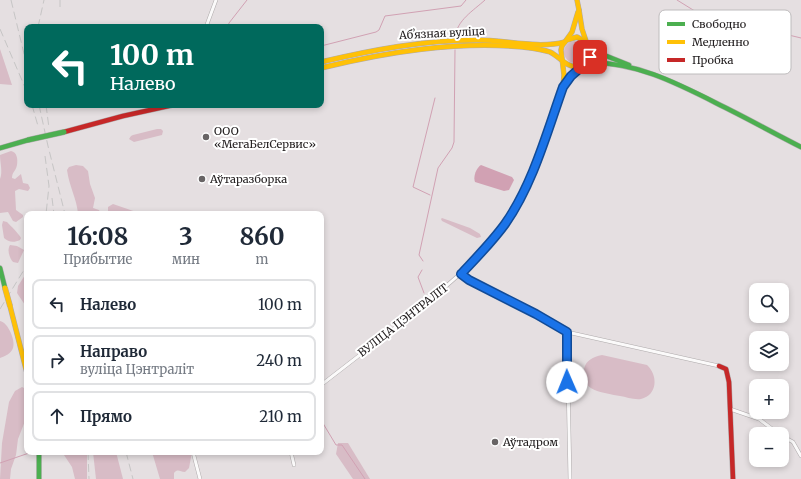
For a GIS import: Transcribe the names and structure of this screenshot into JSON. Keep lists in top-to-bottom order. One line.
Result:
{"streets":{"main road":["Абʼязная вуліца"],"street":["ВУЛІЦА ЦЭНТРАЛІТ"]},"places":["ООО «МегаБелСервис»","Аўтаразборка","Аўтадром"],"legend":["Свободно","Медленно","Пробка"],"page":{"turn":["100 m","Налево"],"eta":["16:08","Прибытие","3","мин","860","m"],"list":[{"name":"Налево","value":"100 m"},{"name":"Направо","note":"вуліца Цэнтраліт","value":"240 m"},{"name":"Прямо","value":"210 m"}],"map_buttons":["+","−"]}}
